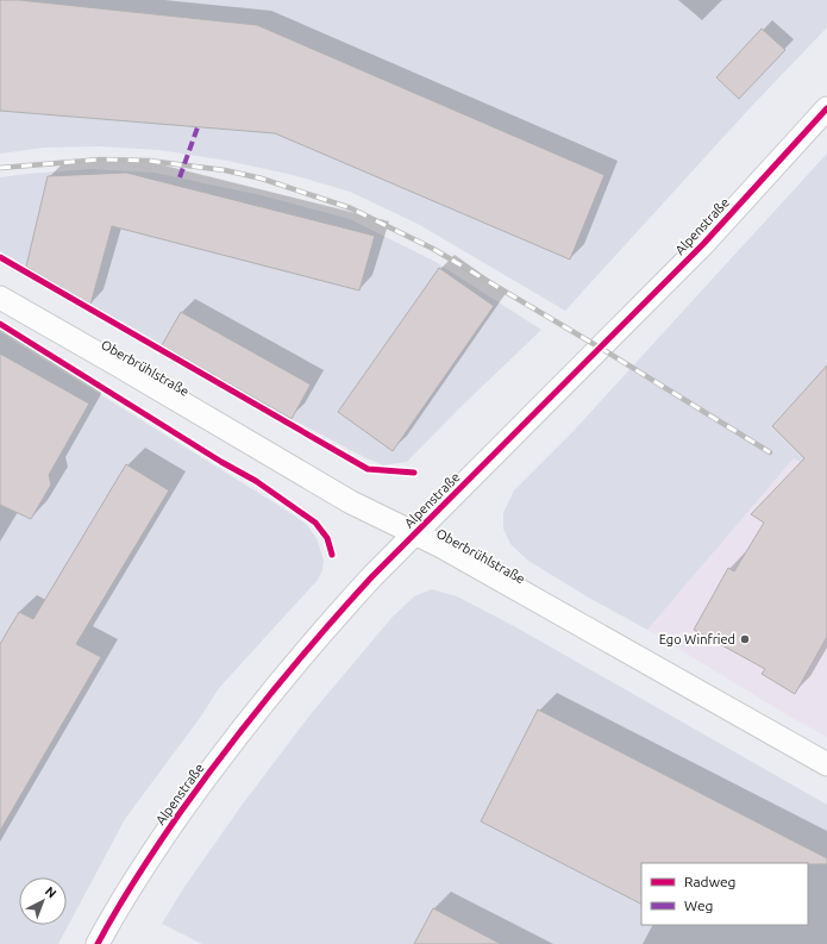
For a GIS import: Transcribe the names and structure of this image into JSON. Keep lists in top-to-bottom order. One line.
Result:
{"streets":{"street":["Alpenstraße","Oberbrühlstraße"]},"crossings":[["Alpenstraße","Oberbrühlstraße"]],"places":["Ego Winfried"],"legend":["Radweg","Weg"],"north":"top right"}
